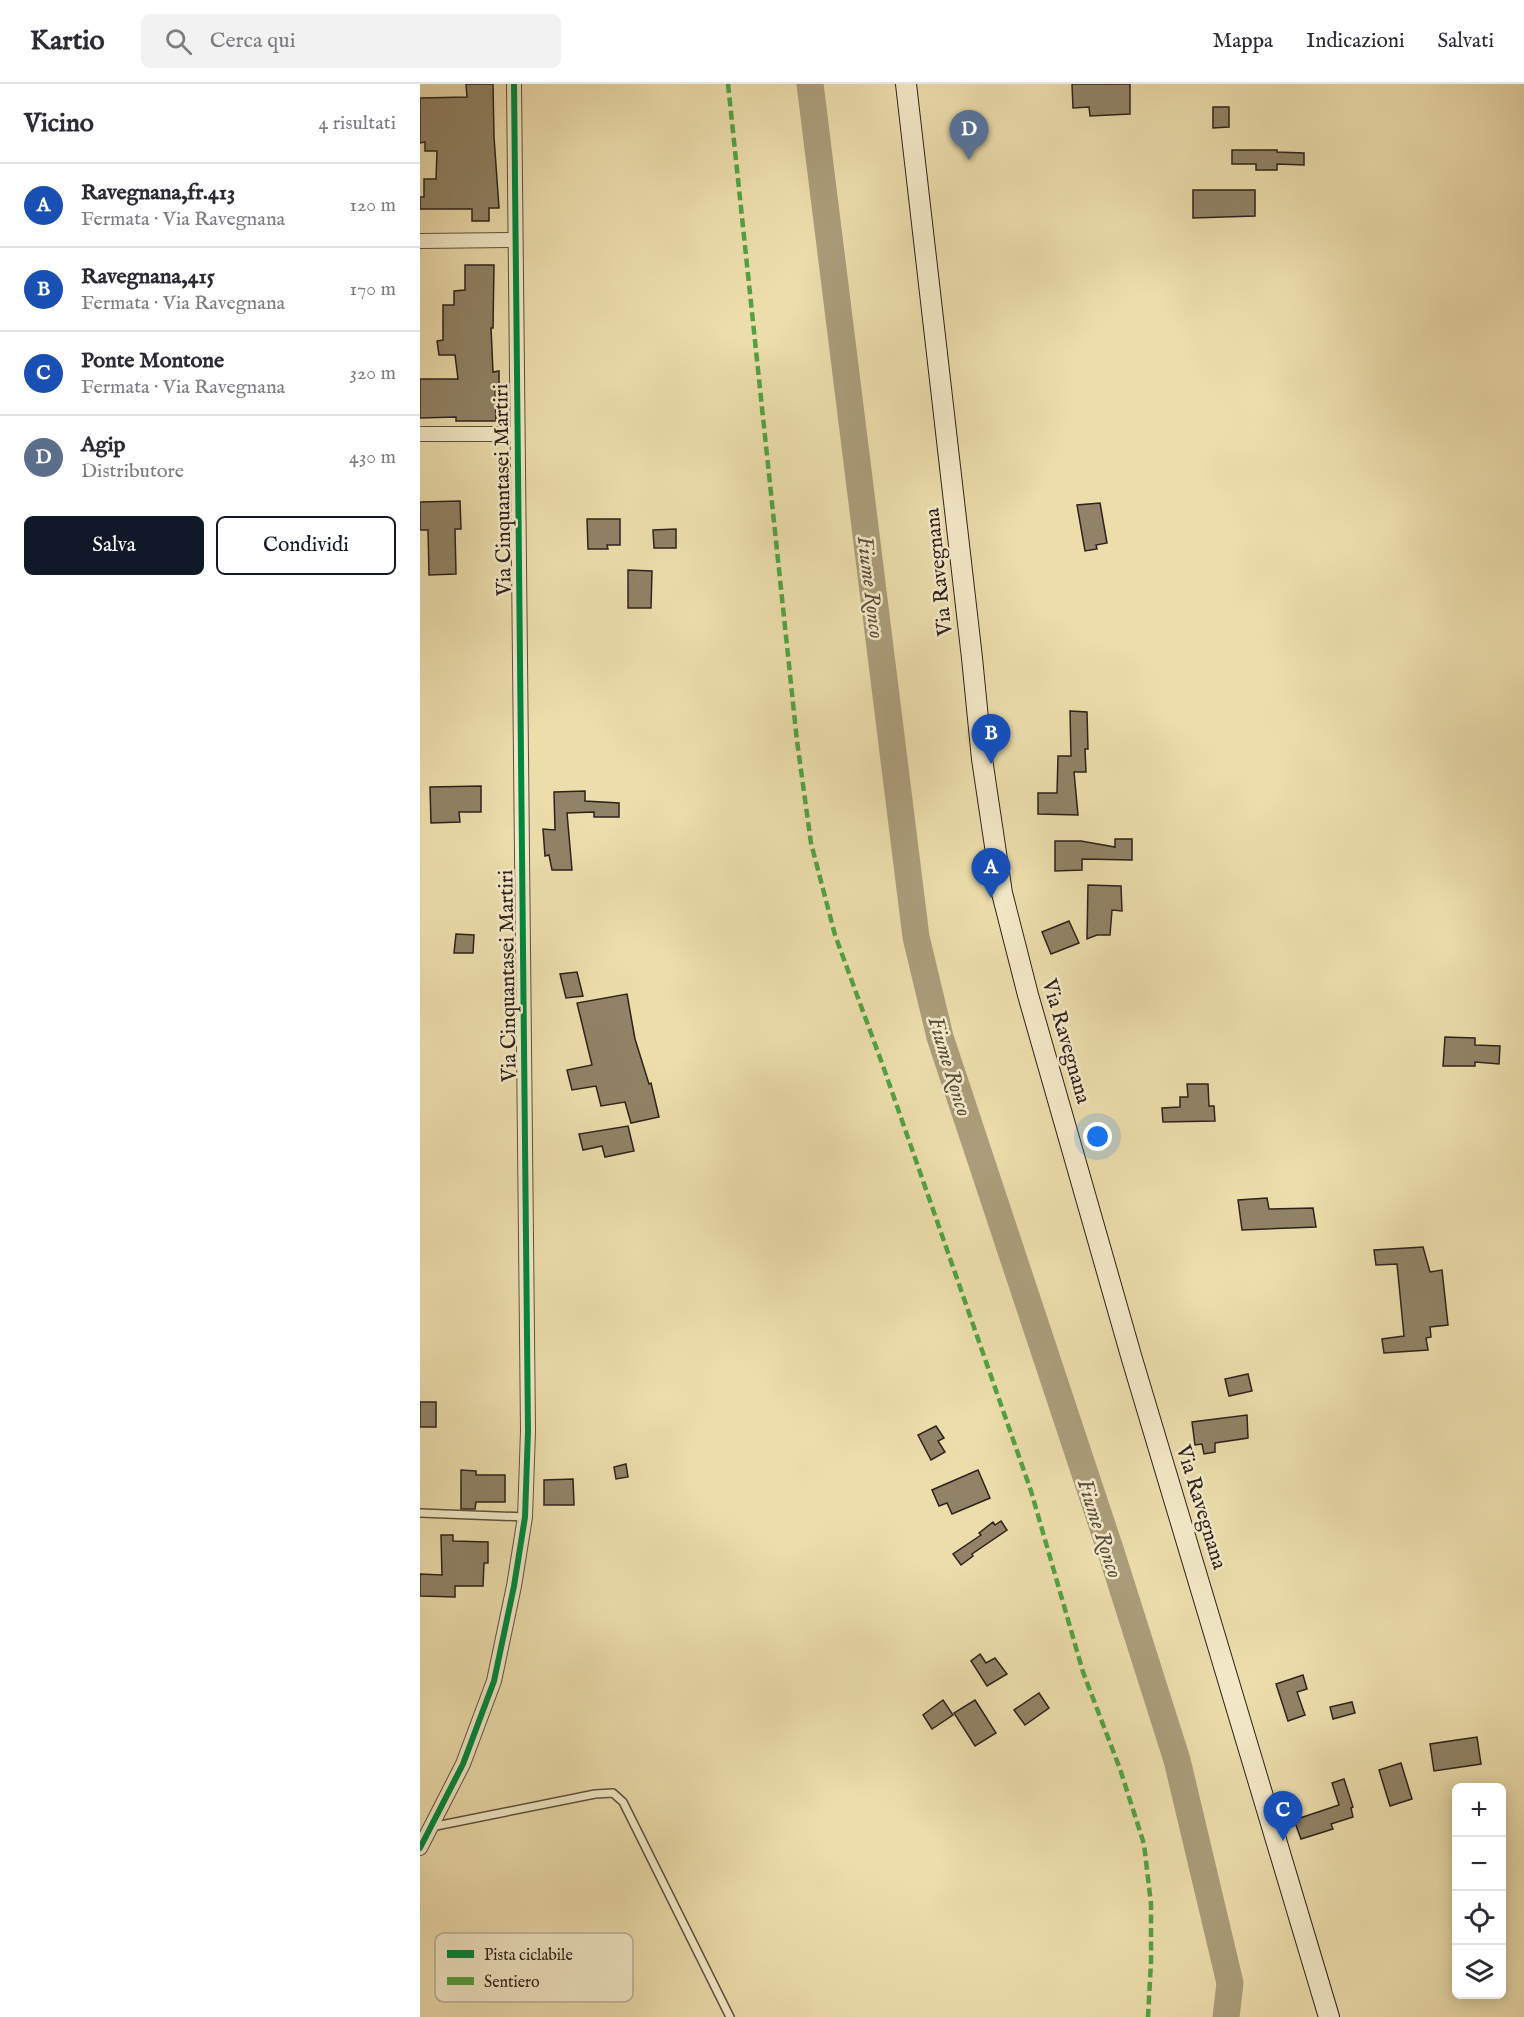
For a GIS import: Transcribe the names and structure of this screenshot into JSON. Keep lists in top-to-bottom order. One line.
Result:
{"streets":{"main road":["Via Ravegnana"],"street":["Via Cinquantasei Martiri"]},"water":["Fiume Ronco"],"legend":["Pista ciclabile","Sentiero"],"page":{"header":"Kartio","search":"Cerca qui","nav":["Mappa","Indicazioni","Salvati"],"heading":["Vicino","4 risultati"],"pins":["D","B","A","C"],"list":[{"mark":"A","name":"Ravegnana,fr.413","note":"Fermata · Via Ravegnana","value":"120 m"},{"mark":"B","name":"Ravegnana,415","note":"Fermata · Via Ravegnana","value":"170 m"},{"mark":"C","name":"Ponte Montone","note":"Fermata · Via Ravegnana","value":"320 m"},{"mark":"D","name":"Agip","note":"Distributore","value":"430 m"}],"buttons":["Salva","Condividi"],"map_buttons":["+","−"]}}
